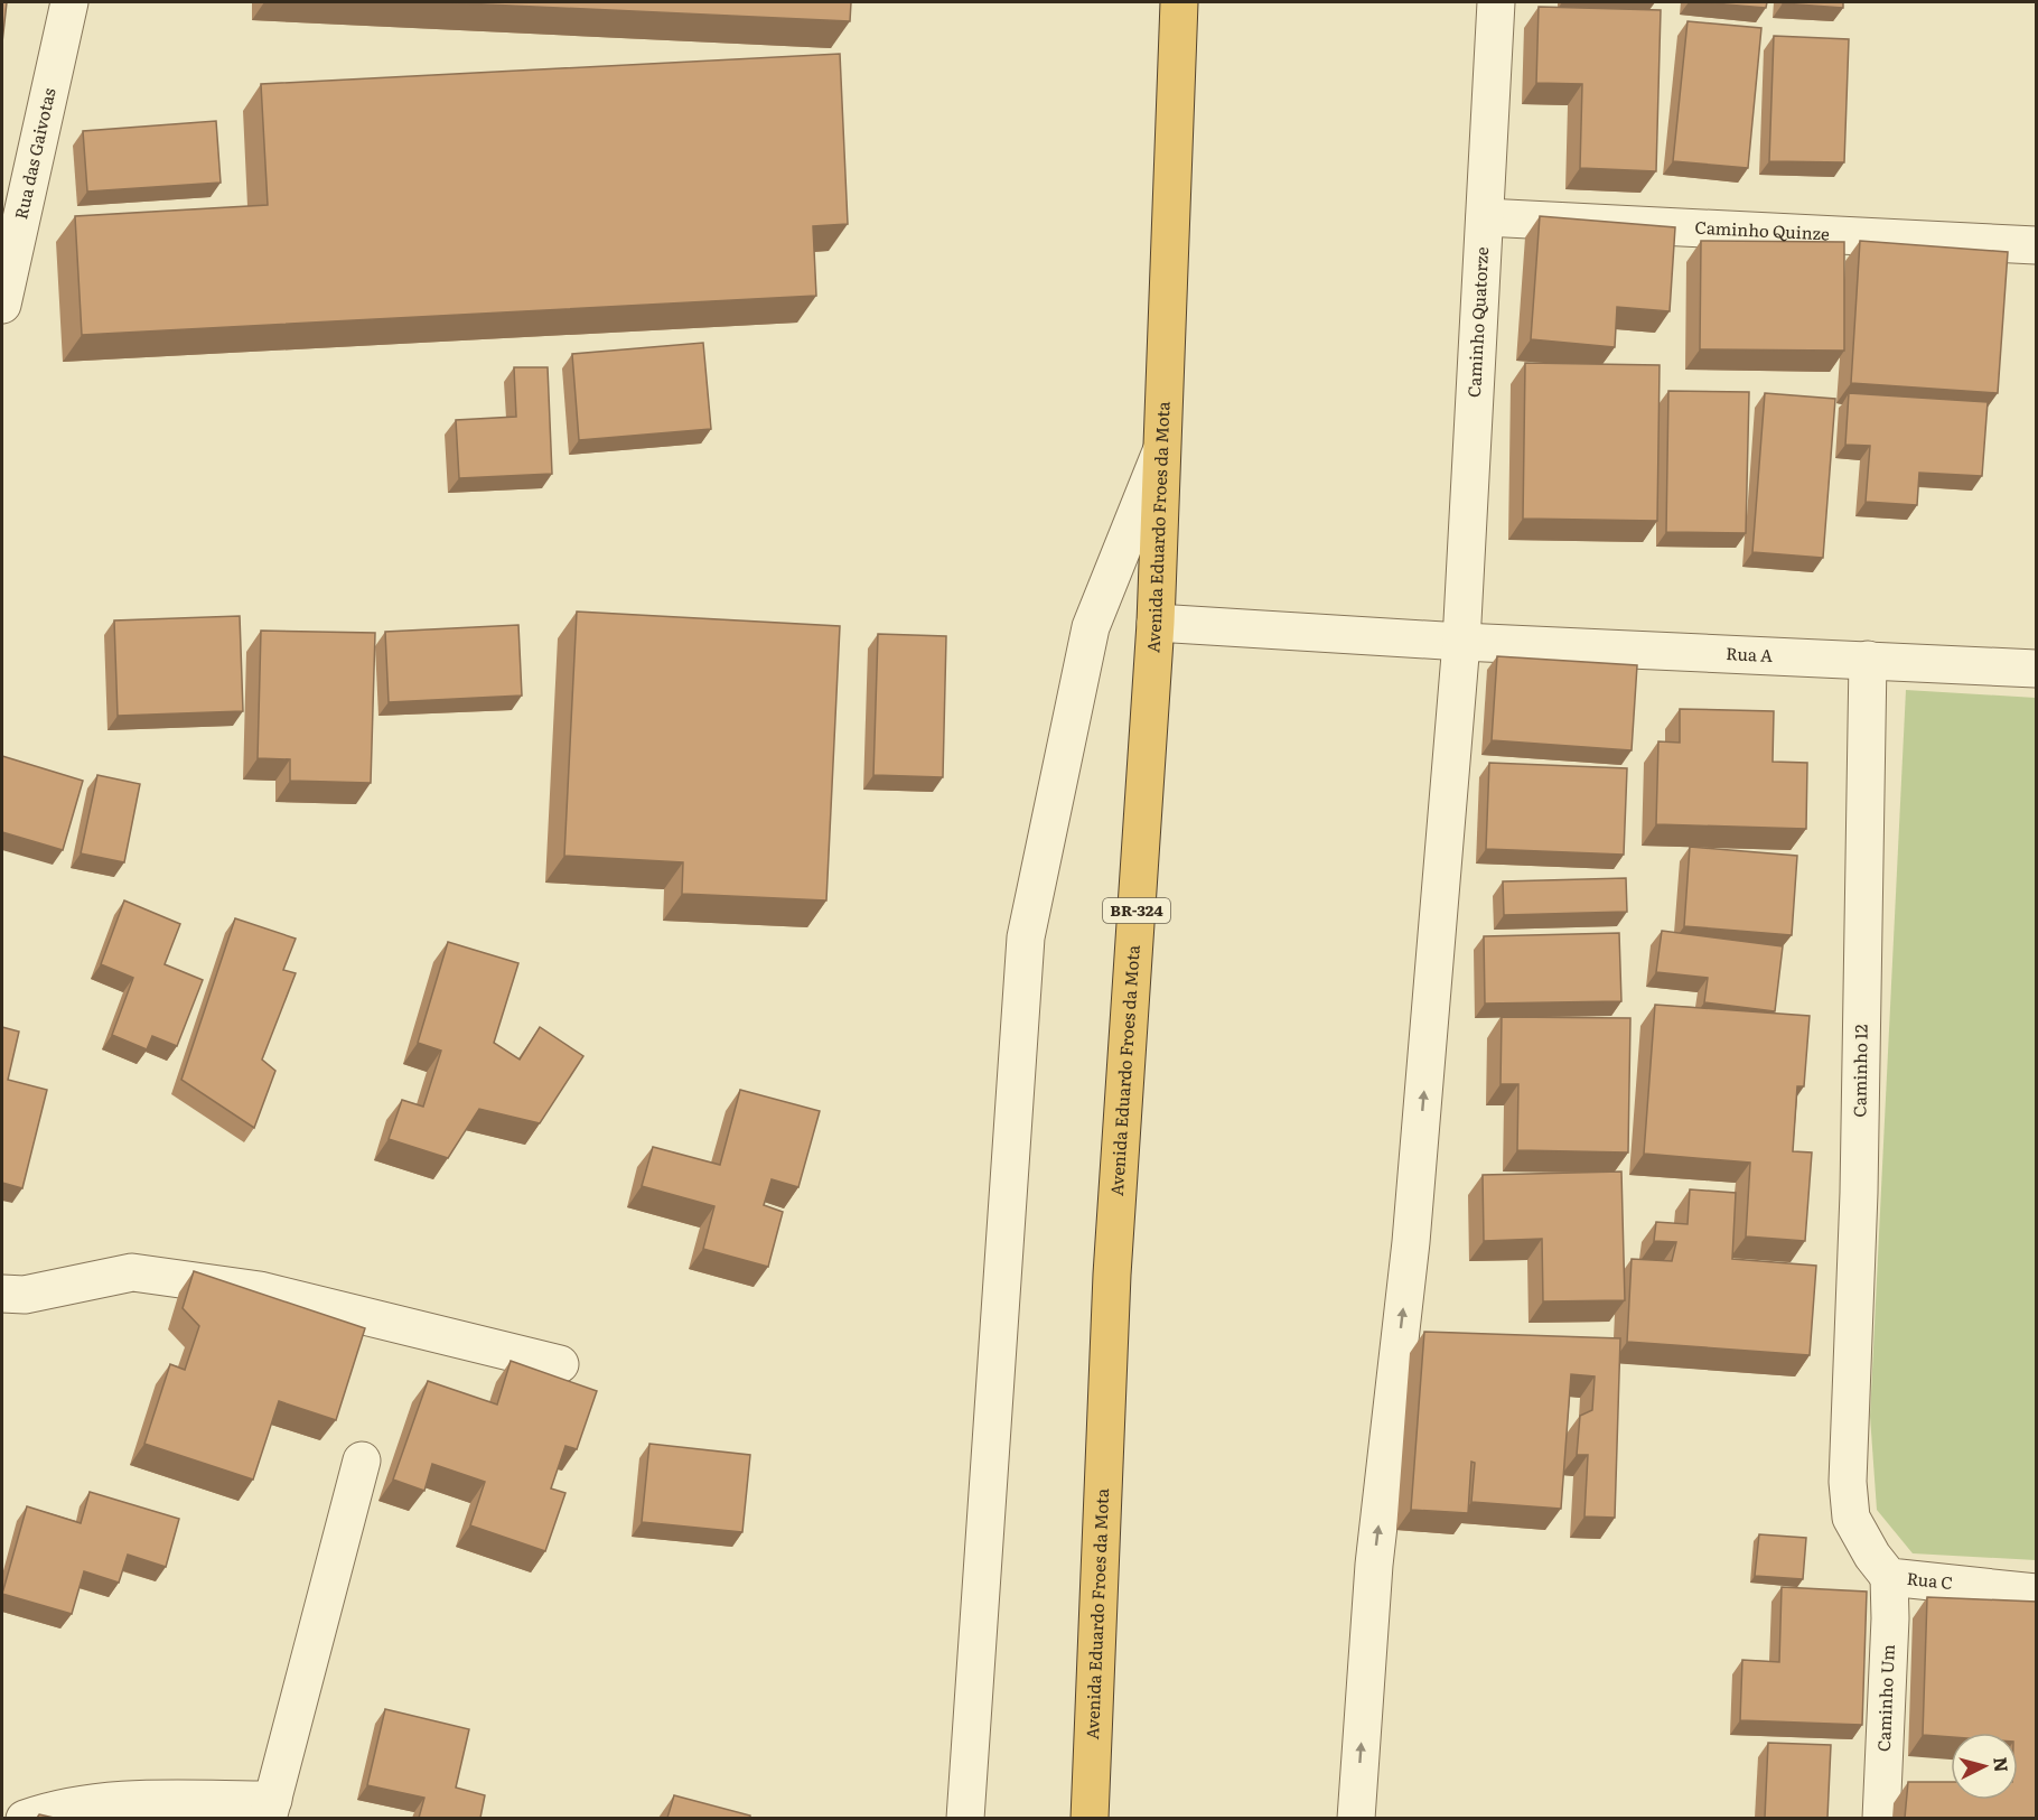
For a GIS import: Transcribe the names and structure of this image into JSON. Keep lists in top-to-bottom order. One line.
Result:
{"streets":{"highway":["Avenida Eduardo Froes da Mota","BR-324"],"street":["Rua das Gaivotas","Caminho Quinze","Caminho Quatorze","Rua A","Caminho 12","Rua C","Caminho Um"]},"crossings":[["Caminho Quinze","Caminho Quatorze"],["Caminho Quatorze","Rua A"],["Avenida Eduardo Froes da Mota","Rua A"],["Rua A","Caminho 12"],["Caminho 12","Rua C"],["Rua C","Caminho Um"]],"one_way":["Caminho Quatorze"],"north":"right"}
